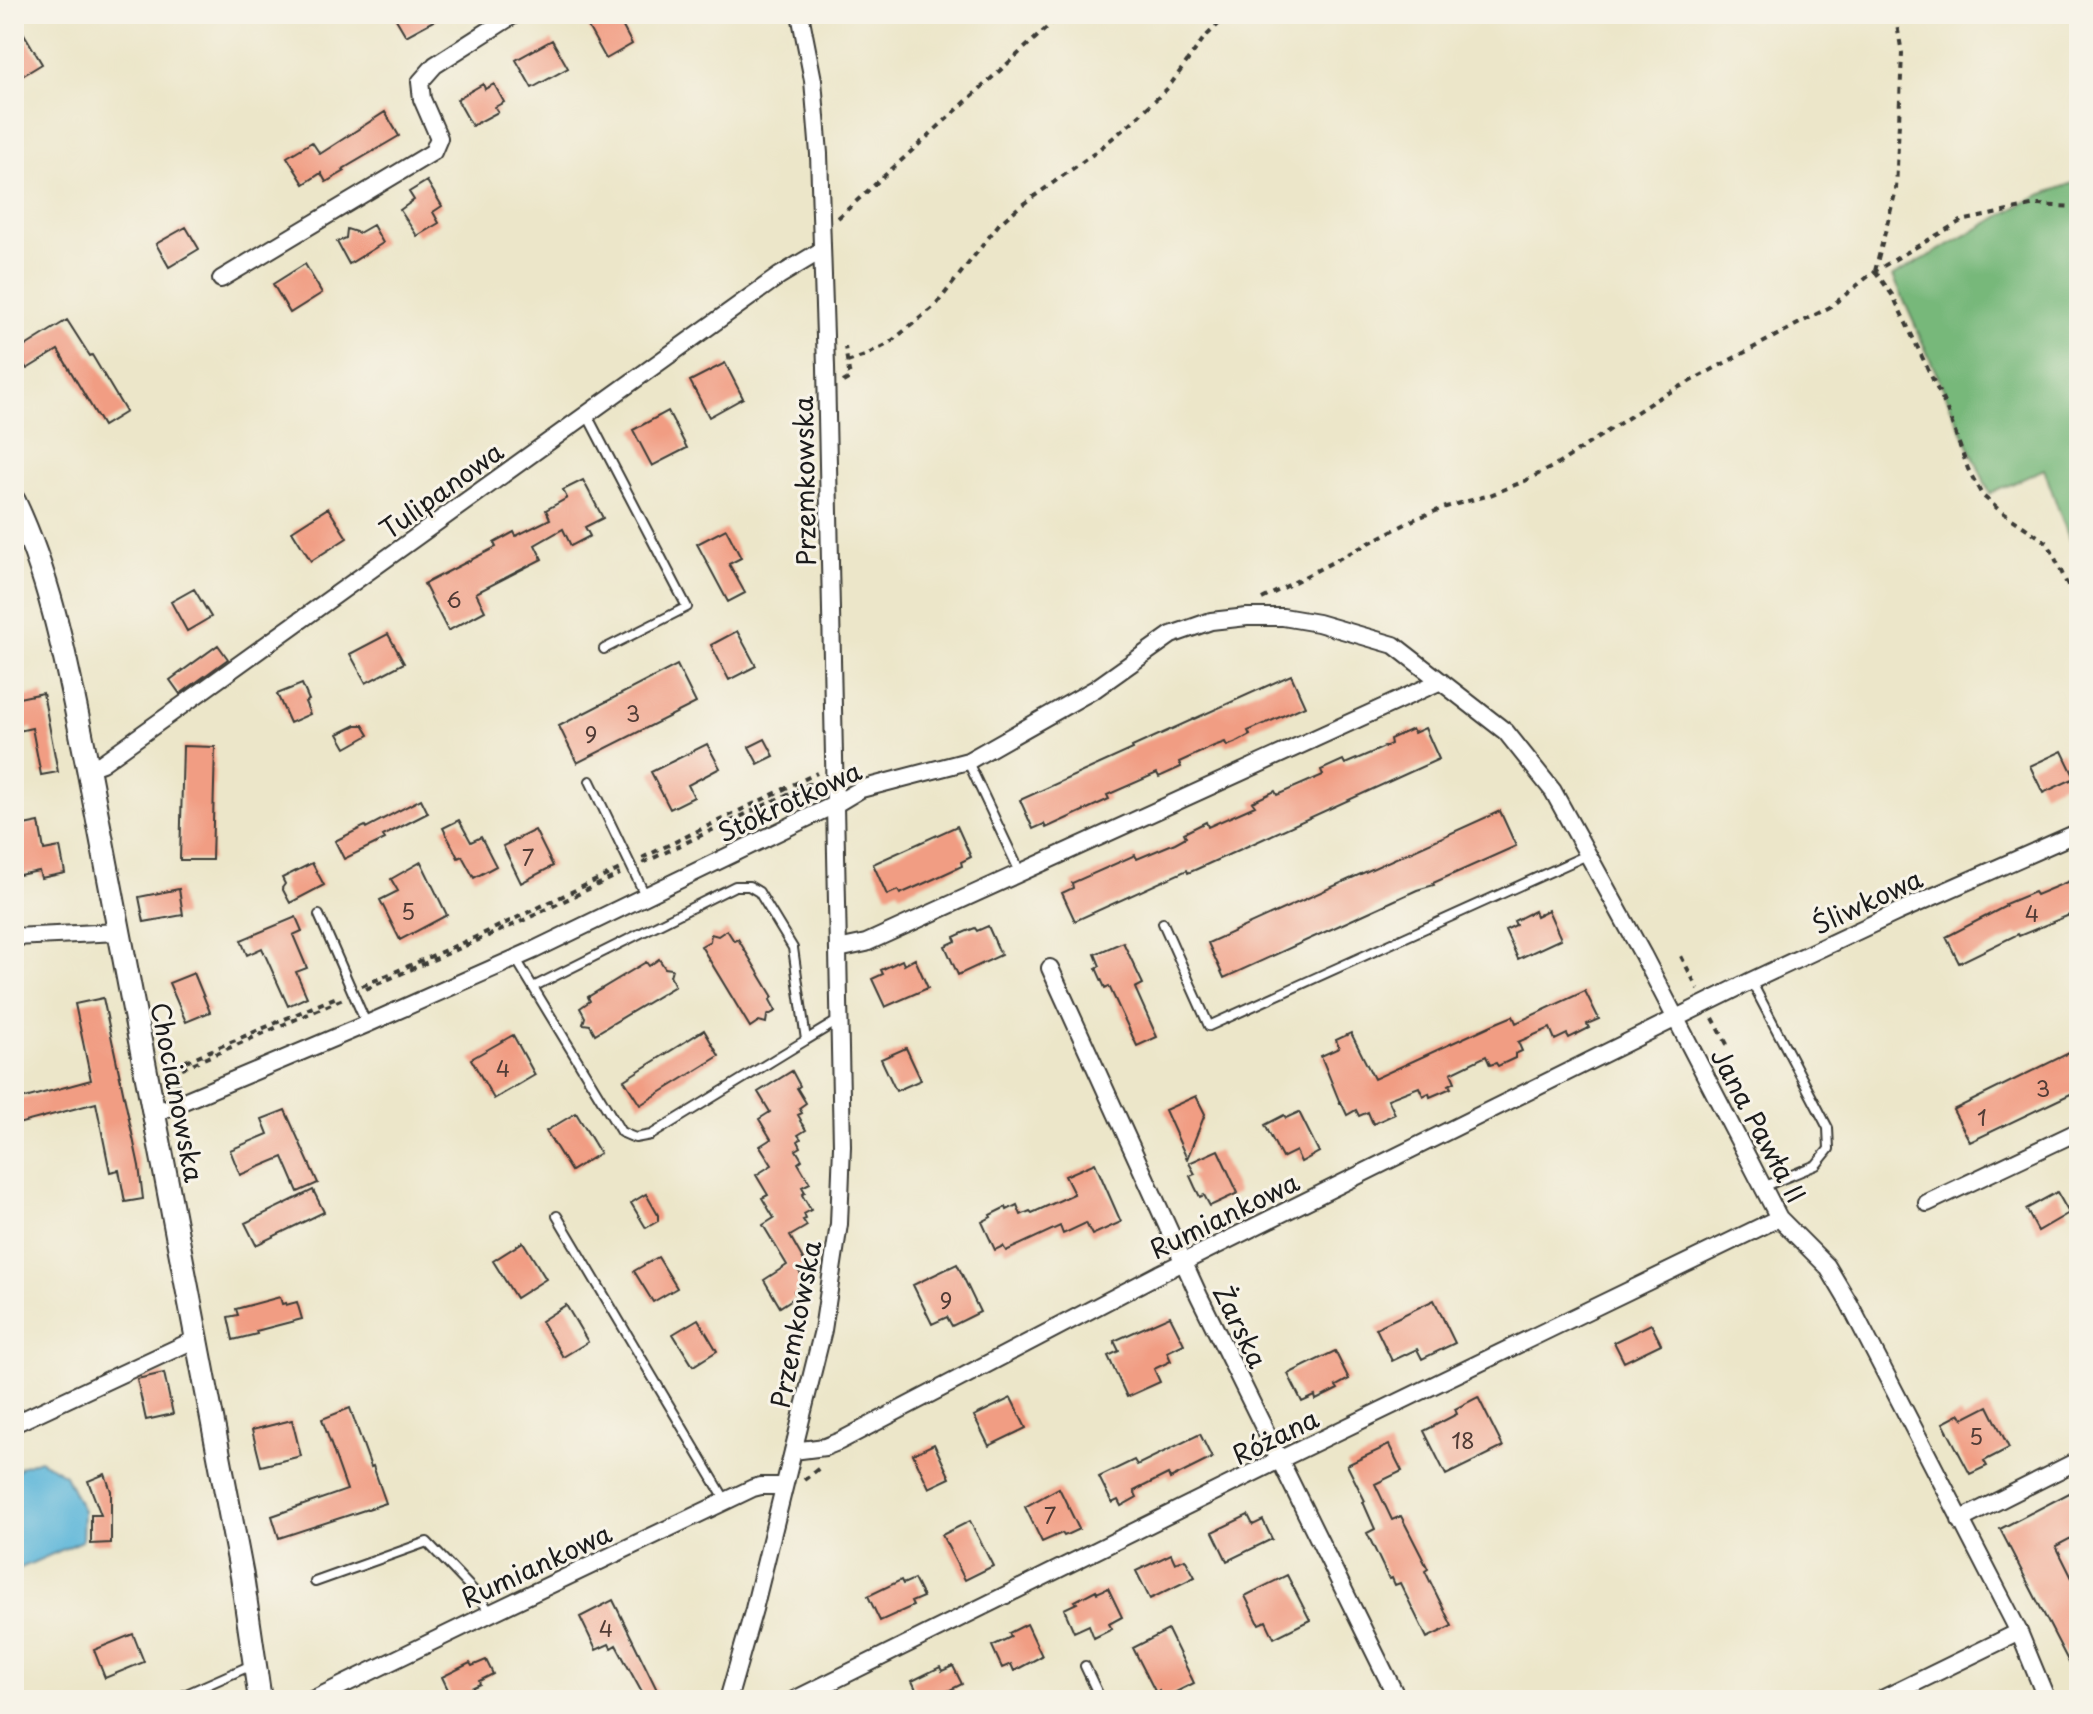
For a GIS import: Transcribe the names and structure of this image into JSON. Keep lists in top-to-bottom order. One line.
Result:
{"streets":{"street":["Przemkowska","Tulipanowa","Stokrotkowa","Śliwkowa","Chocianowska","Jana Pawła II","Rumiankowa","Żarska","Różana"]},"crossings":[["Przemkowska","Tulipanowa"],["Przemkowska","Stokrotkowa"],["Przemkowska","Rumiankowa"],["Tulipanowa","Chocianowska"],["Stokrotkowa","Chocianowska"],["Stokrotkowa","Jana Pawła II"],["Śliwkowa","Jana Pawła II"],["Śliwkowa","Rumiankowa"],["Jana Pawła II","Rumiankowa"],["Jana Pawła II","Różana"],["Rumiankowa","Żarska"],["Żarska","Różana"]],"house_numbers":["6","3","9","7","5","4","4","3","1","9","5","18","7","4"]}
